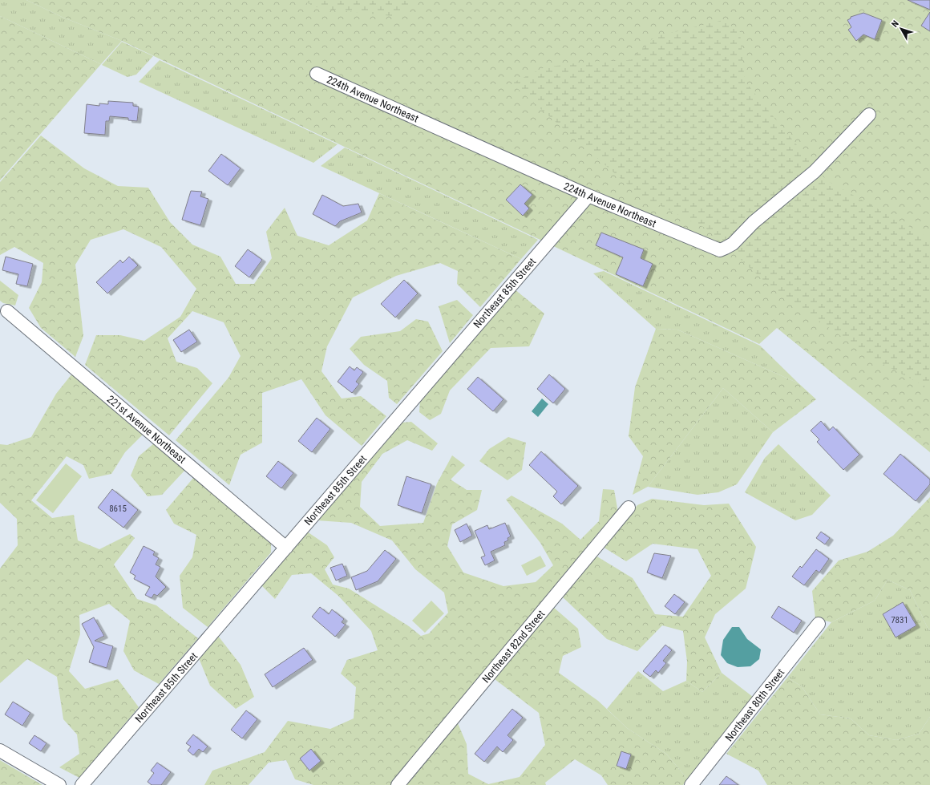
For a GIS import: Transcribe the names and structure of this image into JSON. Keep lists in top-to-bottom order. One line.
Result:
{"streets":{"street":["224th Avenue Northeast","Northeast 85th Street","221st Avenue Northeast","Northeast 82nd Street","Northeast 80th Street"]},"crossings":[["224th Avenue Northeast","Northeast 85th Street"],["Northeast 85th Street","221st Avenue Northeast"]],"house_numbers":["8615","7831"],"north":"top left"}
